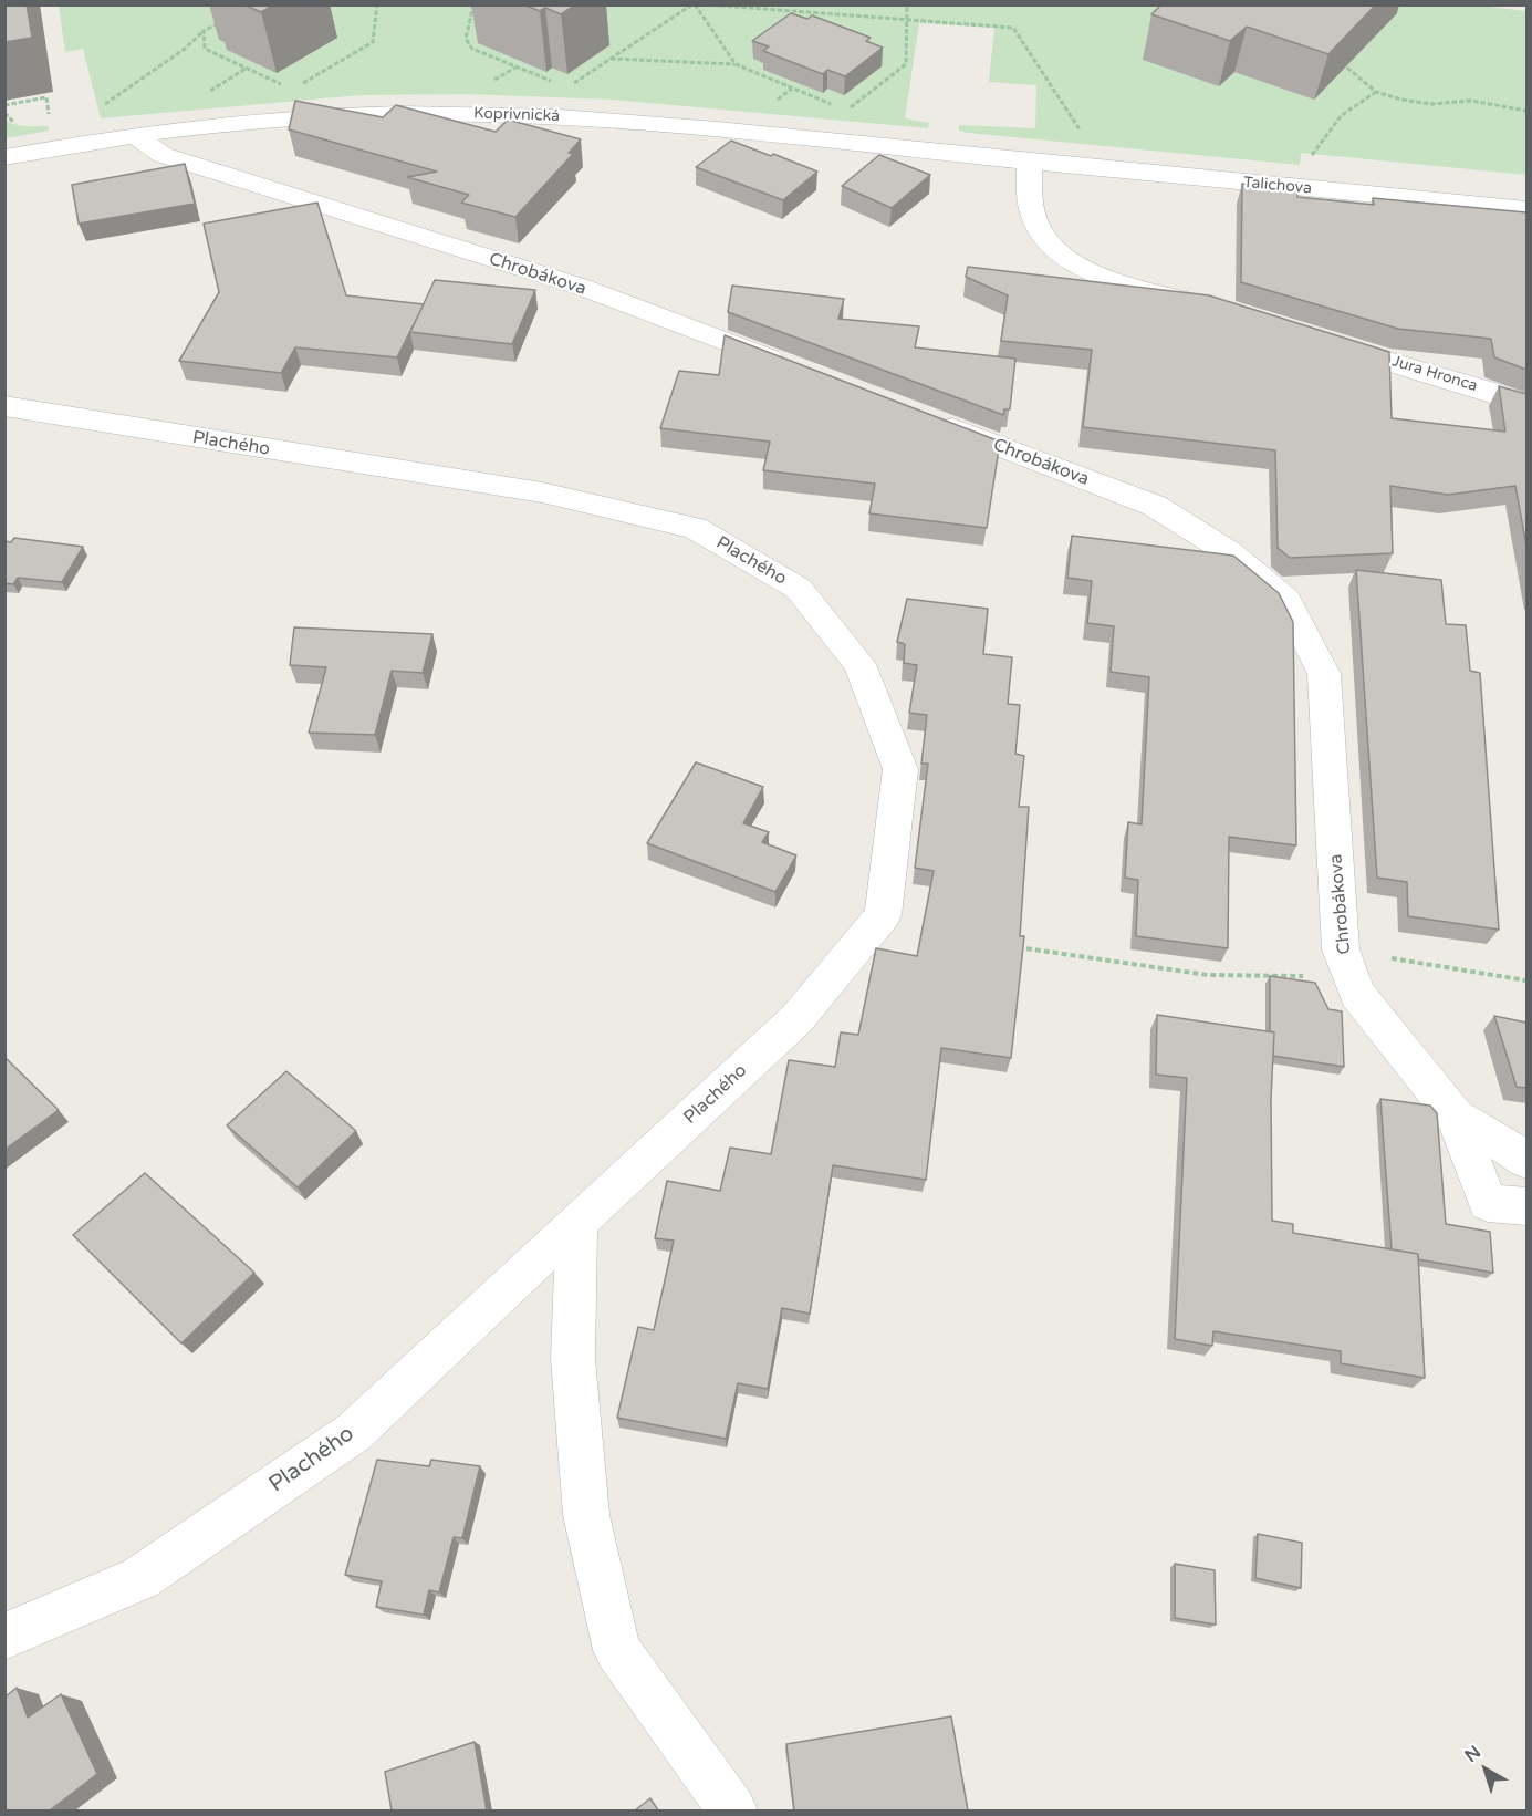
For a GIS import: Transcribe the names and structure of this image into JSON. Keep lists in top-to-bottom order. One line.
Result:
{"streets":{"street":["Koprivnická","Talichova","Chrobákova","Jura Hronca","Plachého"]},"crossings":[["Koprivnická","Talichova"],["Koprivnická","Chrobákova"]],"north":"top left"}
